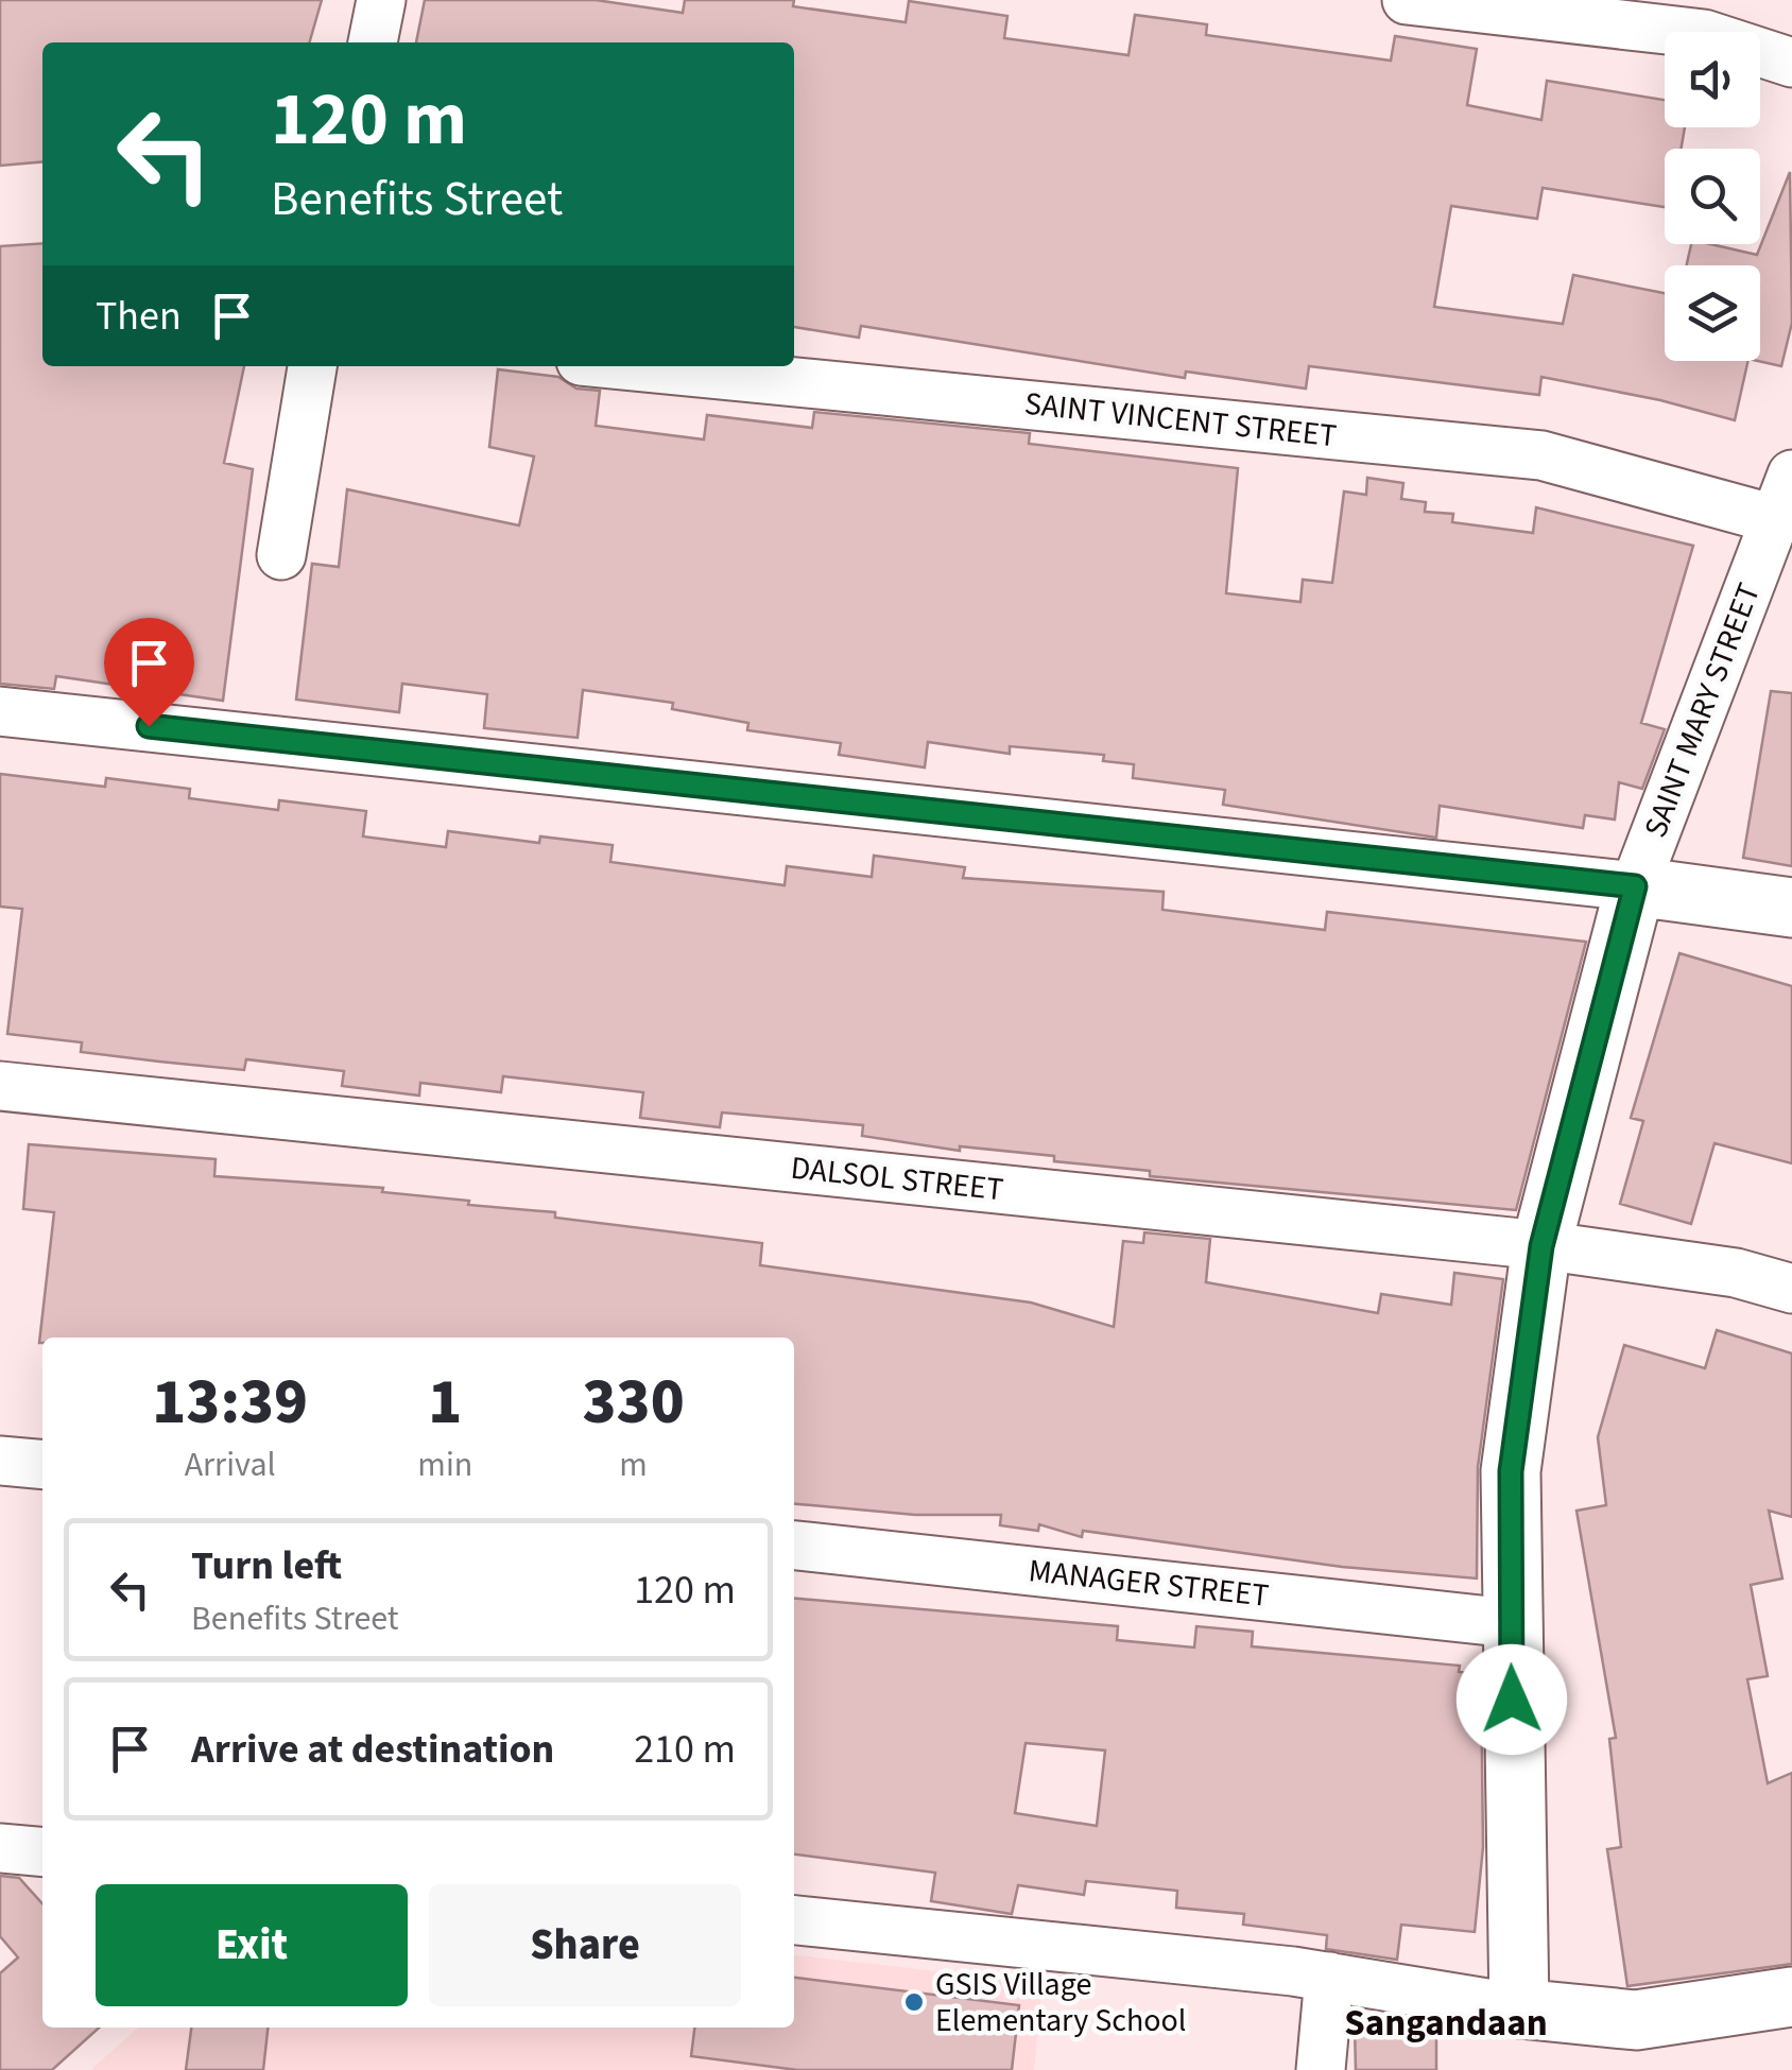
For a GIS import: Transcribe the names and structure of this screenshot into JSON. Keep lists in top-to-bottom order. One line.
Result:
{"streets":{"street":["SAINT VINCENT STREET","SAINT MARY STREET","DALSOL STREET","MANAGER STREET"]},"crossings":[["SAINT VINCENT STREET","SAINT MARY STREET"]],"districts":["Sangandaan"],"places":["GSIS Village Elementary School"],"page":{"turn":["120 m","Benefits Street"],"then":"Then","eta":["13:39","Arrival","1","min","330","m"],"list":[{"name":"Turn left","note":"Benefits Street","value":"120 m"},{"name":"Arrive at destination","value":"210 m"}],"buttons":["Exit","Share"]}}
